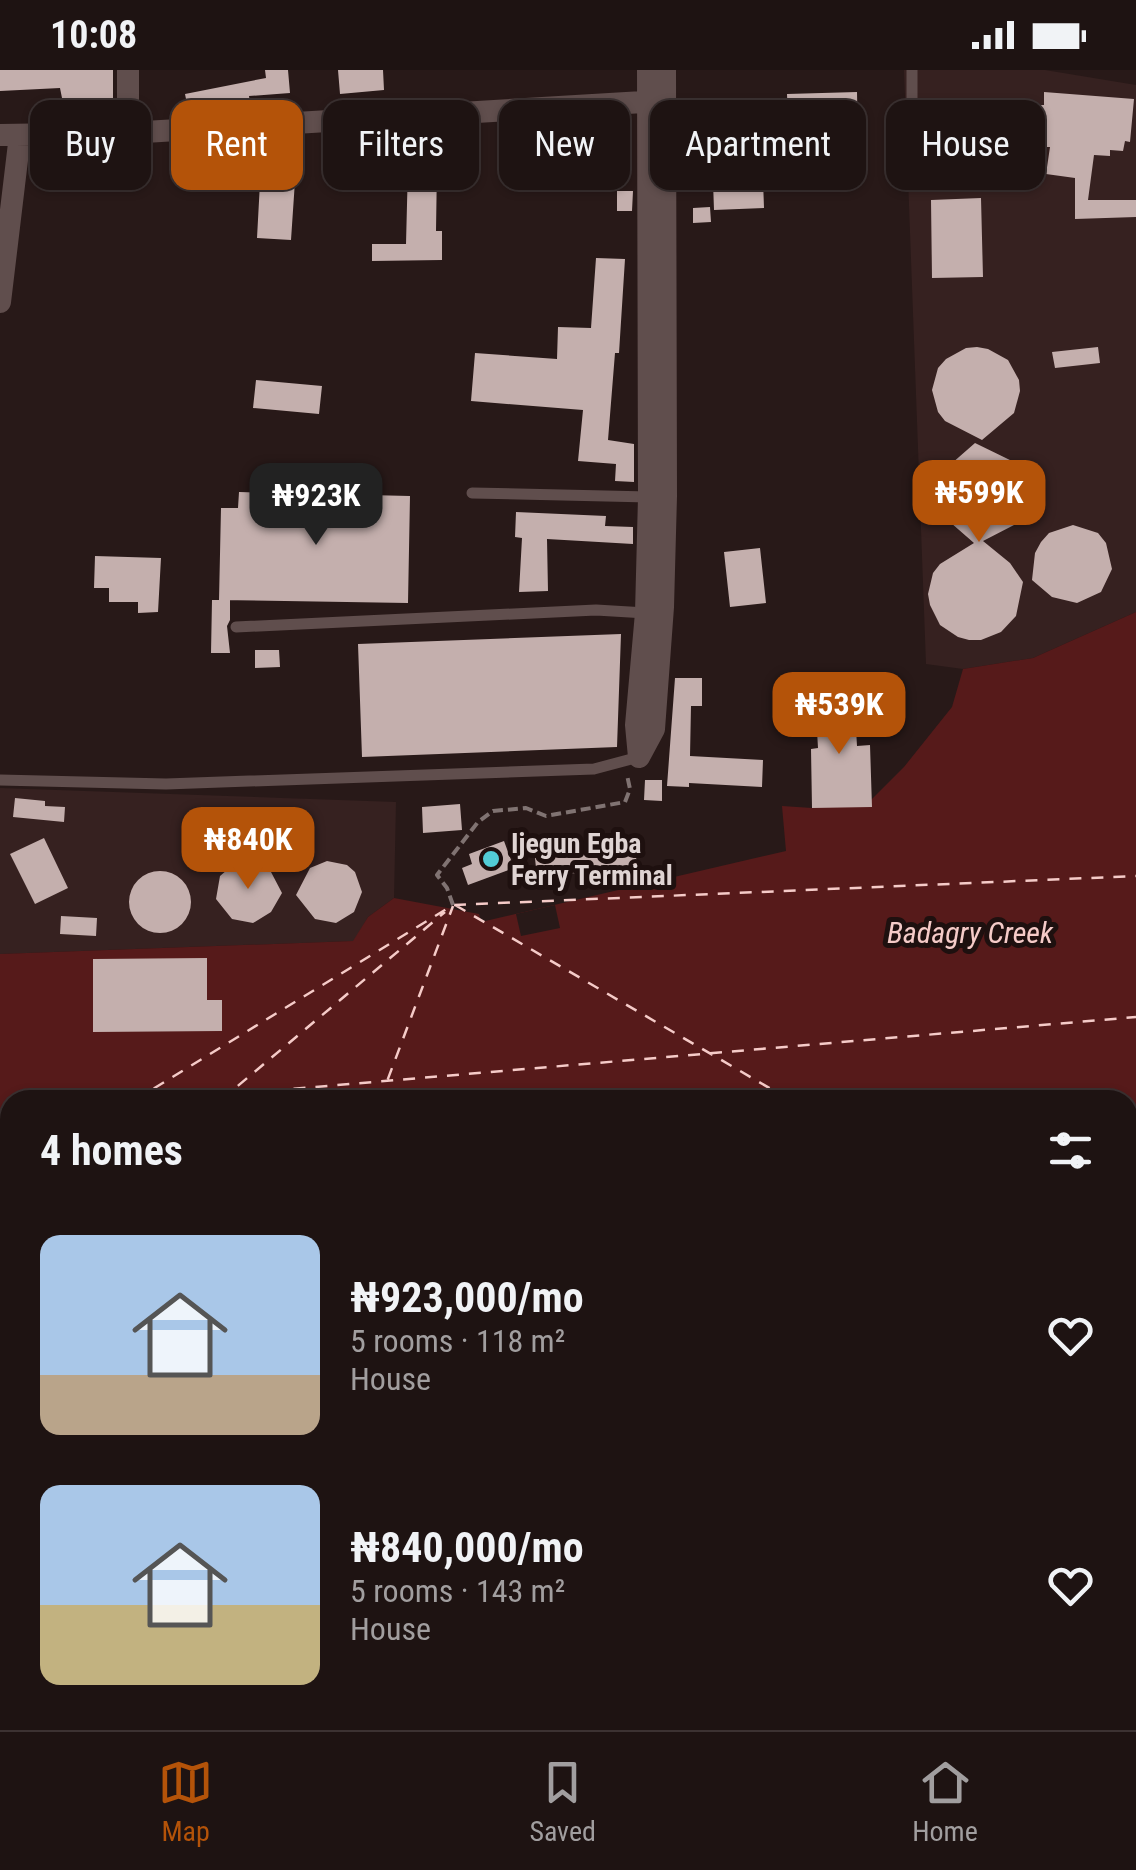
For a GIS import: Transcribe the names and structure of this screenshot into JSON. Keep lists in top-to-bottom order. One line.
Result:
{"water":["Badagry Creek"],"places":["Ijegun Egba Ferry Terminal"],"page":{"status":"10:08","chip":["Buy","Rent","Filters","New","Apartment","House"],"price":["₦599K","₦923K","₦539K","₦840K"],"heading":"4 homes","list":[{"name":"₦923,000/mo","note":"5 rooms · 118 m² · House"},{"name":"₦840,000/mo","note":"5 rooms · 143 m² · House"}],"tabs":["Map","Saved","Home"]}}
